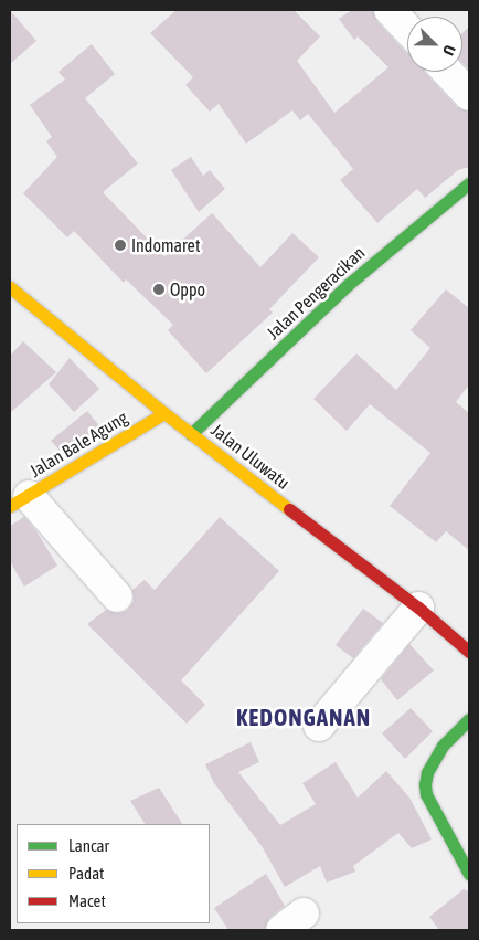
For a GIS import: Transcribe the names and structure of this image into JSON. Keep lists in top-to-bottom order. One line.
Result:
{"streets":{"street":["Jalan Pengeracikan","Jalan Bale Agung","Jalan Uluwatu"]},"crossings":[["Jalan Pengeracikan","Jalan Uluwatu"],["Jalan Bale Agung","Jalan Uluwatu"]],"districts":["KEDONGANAN"],"places":["Indomaret","Oppo"],"legend":["Lancar","Padat","Macet"],"north":"bottom right"}
